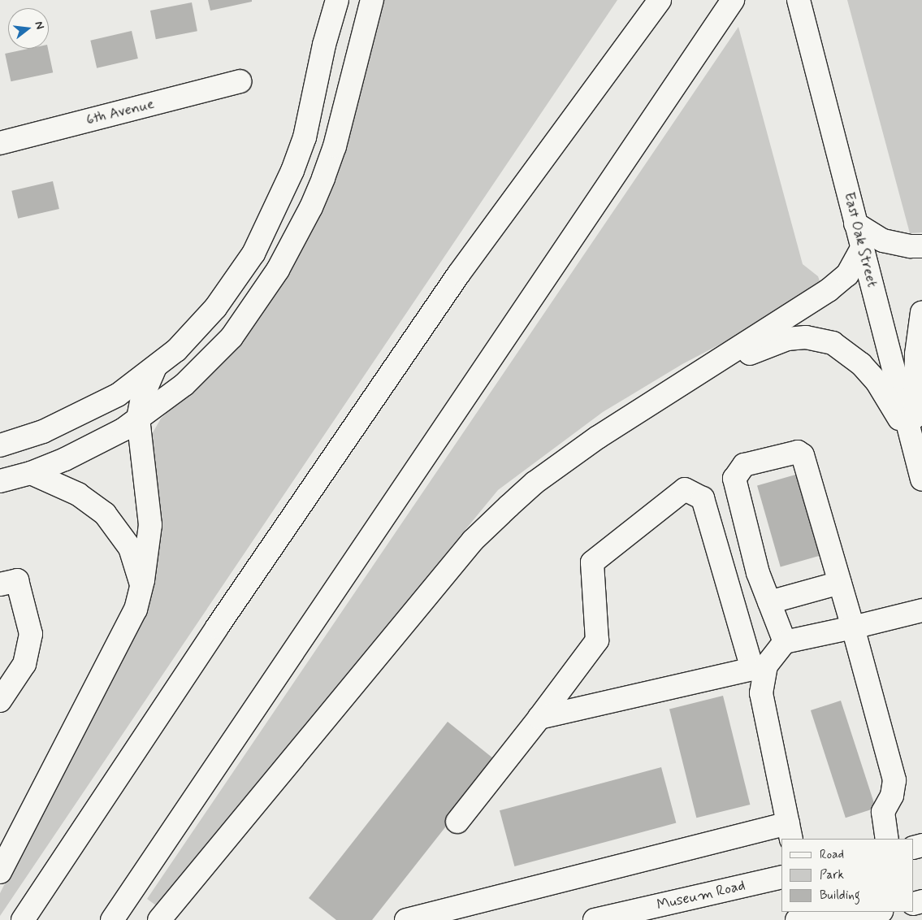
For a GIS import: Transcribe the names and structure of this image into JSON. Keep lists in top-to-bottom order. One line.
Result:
{"streets":{"main road":["6th Avenue","East Oak Street","Museum Road"]},"legend":["Road","Park","Building"],"north":"right"}
